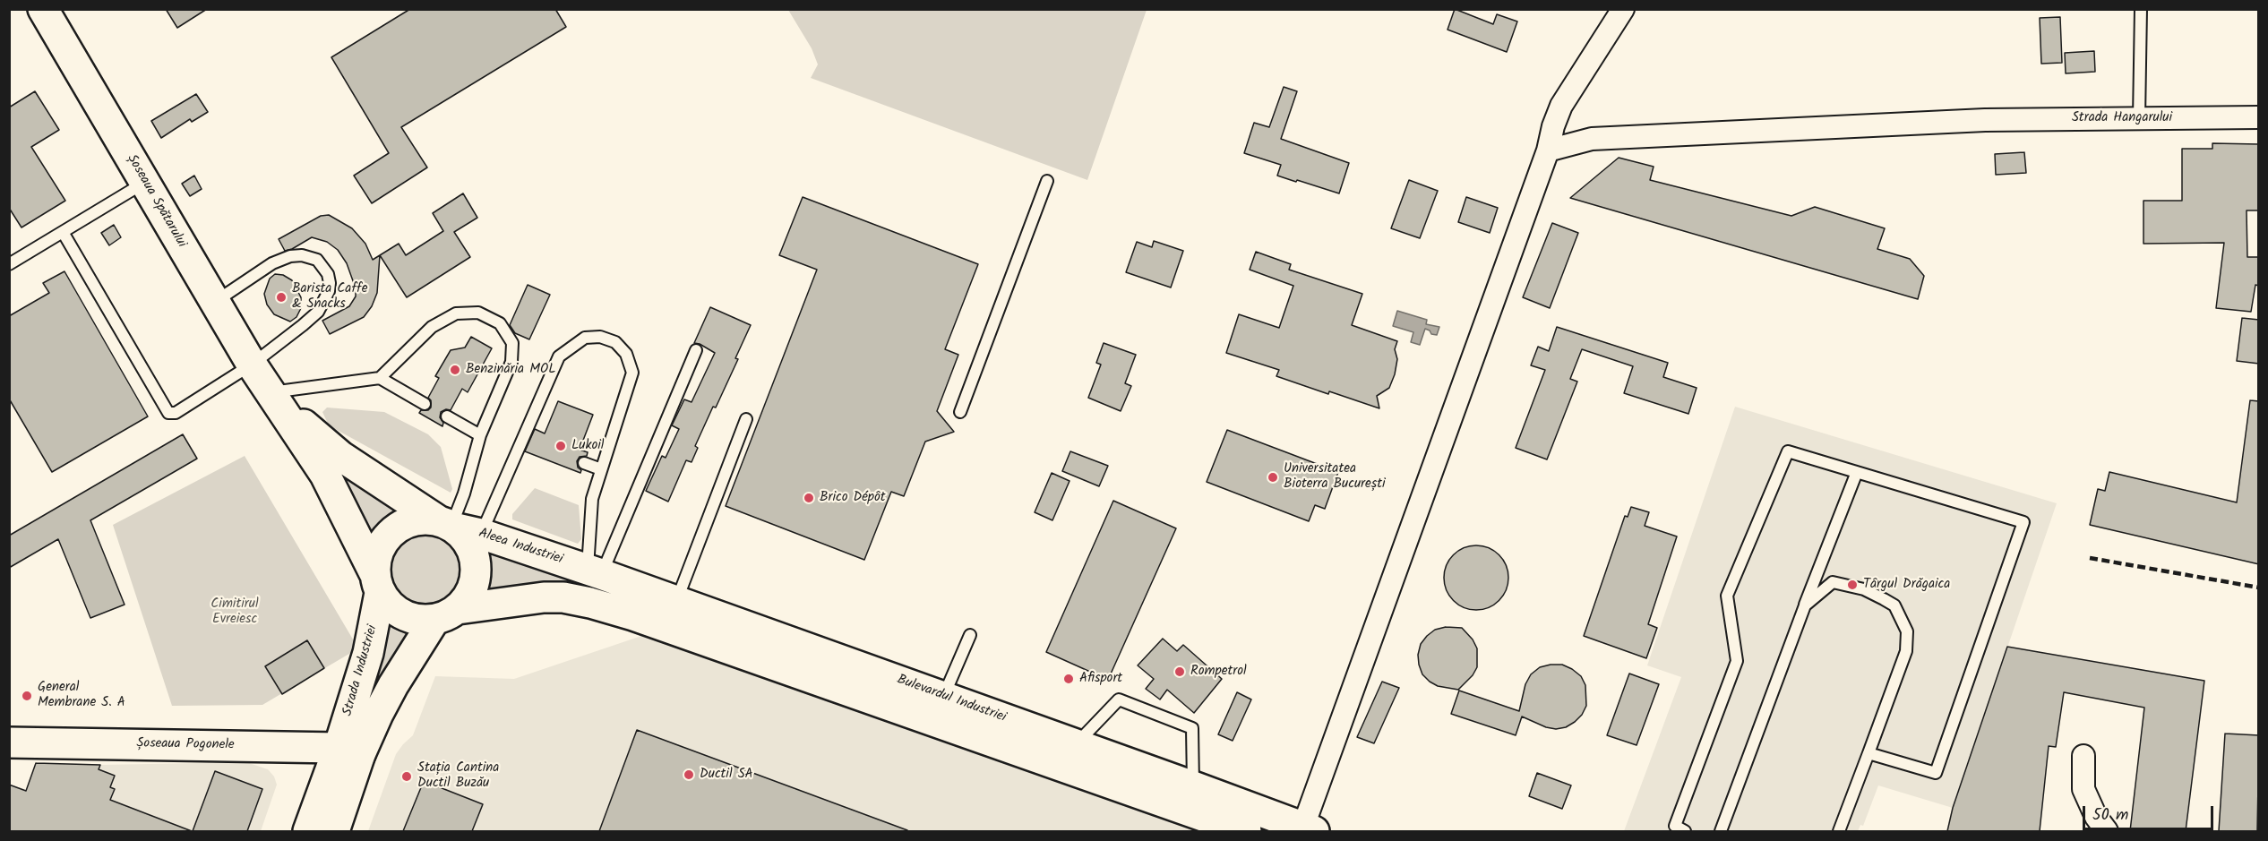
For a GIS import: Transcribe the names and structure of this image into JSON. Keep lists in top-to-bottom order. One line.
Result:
{"streets":{"main road":["Șoseaua Spătarului","Aleea Industriei","Strada Industriei","Bulevardul Industriei","Șoseaua Pogonele"],"street":["Strada Hangarului"]},"crossings":[["Șoseaua Spătarului","Aleea Industriei"],["Șoseaua Spătarului","Strada Industriei"],["Șoseaua Spătarului","Bulevardul Industriei"],["Aleea Industriei","Strada Industriei"],["Aleea Industriei","Bulevardul Industriei"],["Strada Industriei","Bulevardul Industriei"],["Strada Industriei","Șoseaua Pogonele"]],"parks":["Cimitirul Evreiesc"],"places":["Barista Caffe & Snacks","Benzinăria MOL","Lukoil","Universitatea Bioterra București","Brico Dépôt","Târgul Drăgaica","Rompetrol","Afisport","General Membrane S. A","Ductil SA","Stația Cantina Ductil Buzău"],"scale_bar":"50 m"}
